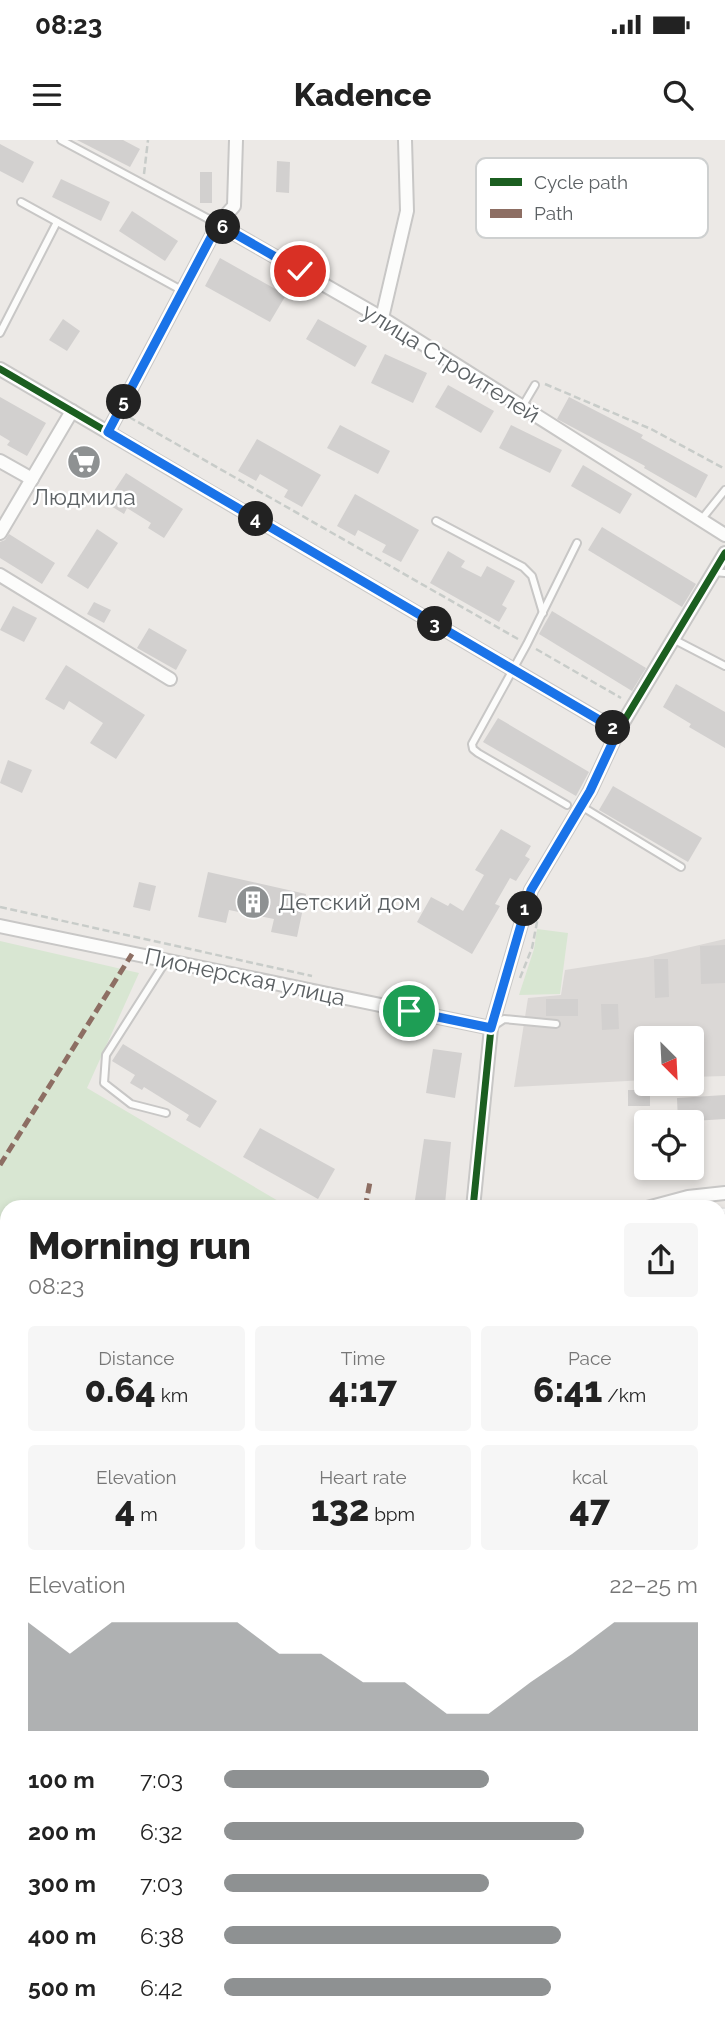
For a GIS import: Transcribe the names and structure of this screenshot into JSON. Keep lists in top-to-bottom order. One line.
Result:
{"streets":{"street":["улица Строителей","Пионерская улица"]},"places":{"supermarket":["Людмила"],"building":["Детский дом"]},"legend":["Cycle path","Path"],"north":"bottom right","page":{"status":"08:23","header":"Kadence","pins":["6","5","4","3","2","1"],"heading":["Morning run","08:23"],"stats":[["Distance","0.64 km"],["Time","4:17"],["Pace","6:41 /km"],["Elevation","4 m"],["Heart rate","132 bpm"],["kcal","47"]],"chart":["Elevation","22–25 m"],"list":[{"name":"100 m","note":"7:03"},{"name":"200 m","note":"6:32"},{"name":"300 m","note":"7:03"},{"name":"400 m","note":"6:38"},{"name":"500 m","note":"6:42"}]}}
